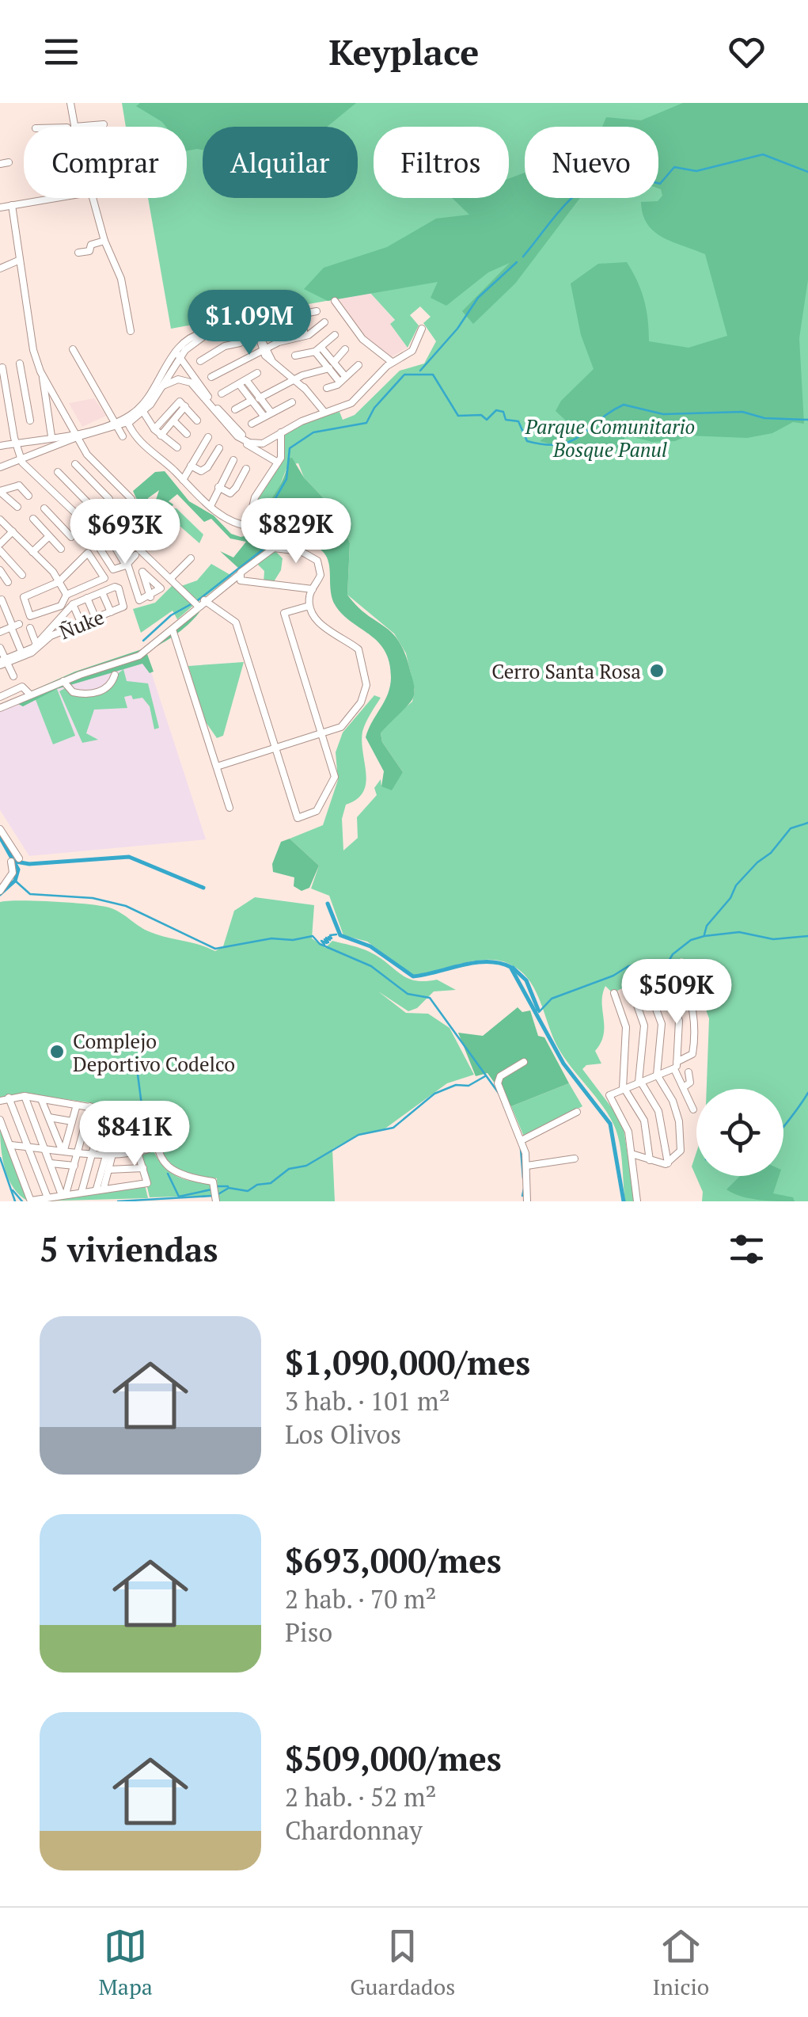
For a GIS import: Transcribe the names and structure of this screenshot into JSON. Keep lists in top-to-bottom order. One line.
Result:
{"streets":{"street":["Ñuke"]},"parks":["Parque Comunitario Bosque Panul"],"places":["Cerro Santa Rosa","Complejo Deportivo Codelco"],"page":{"header":"Keyplace","chip":["Comprar","Alquilar","Filtros","Nuevo"],"price":["$1.09M","$829K","$693K","$509K","$841K"],"heading":"5 viviendas","list":[{"name":"$1,090,000/mes","note":"3 hab. · 101 m² · Los Olivos"},{"name":"$693,000/mes","note":"2 hab. · 70 m² · Piso"},{"name":"$509,000/mes","note":"2 hab. · 52 m² · Chardonnay"}],"tabs":["Mapa","Guardados","Inicio"]}}
